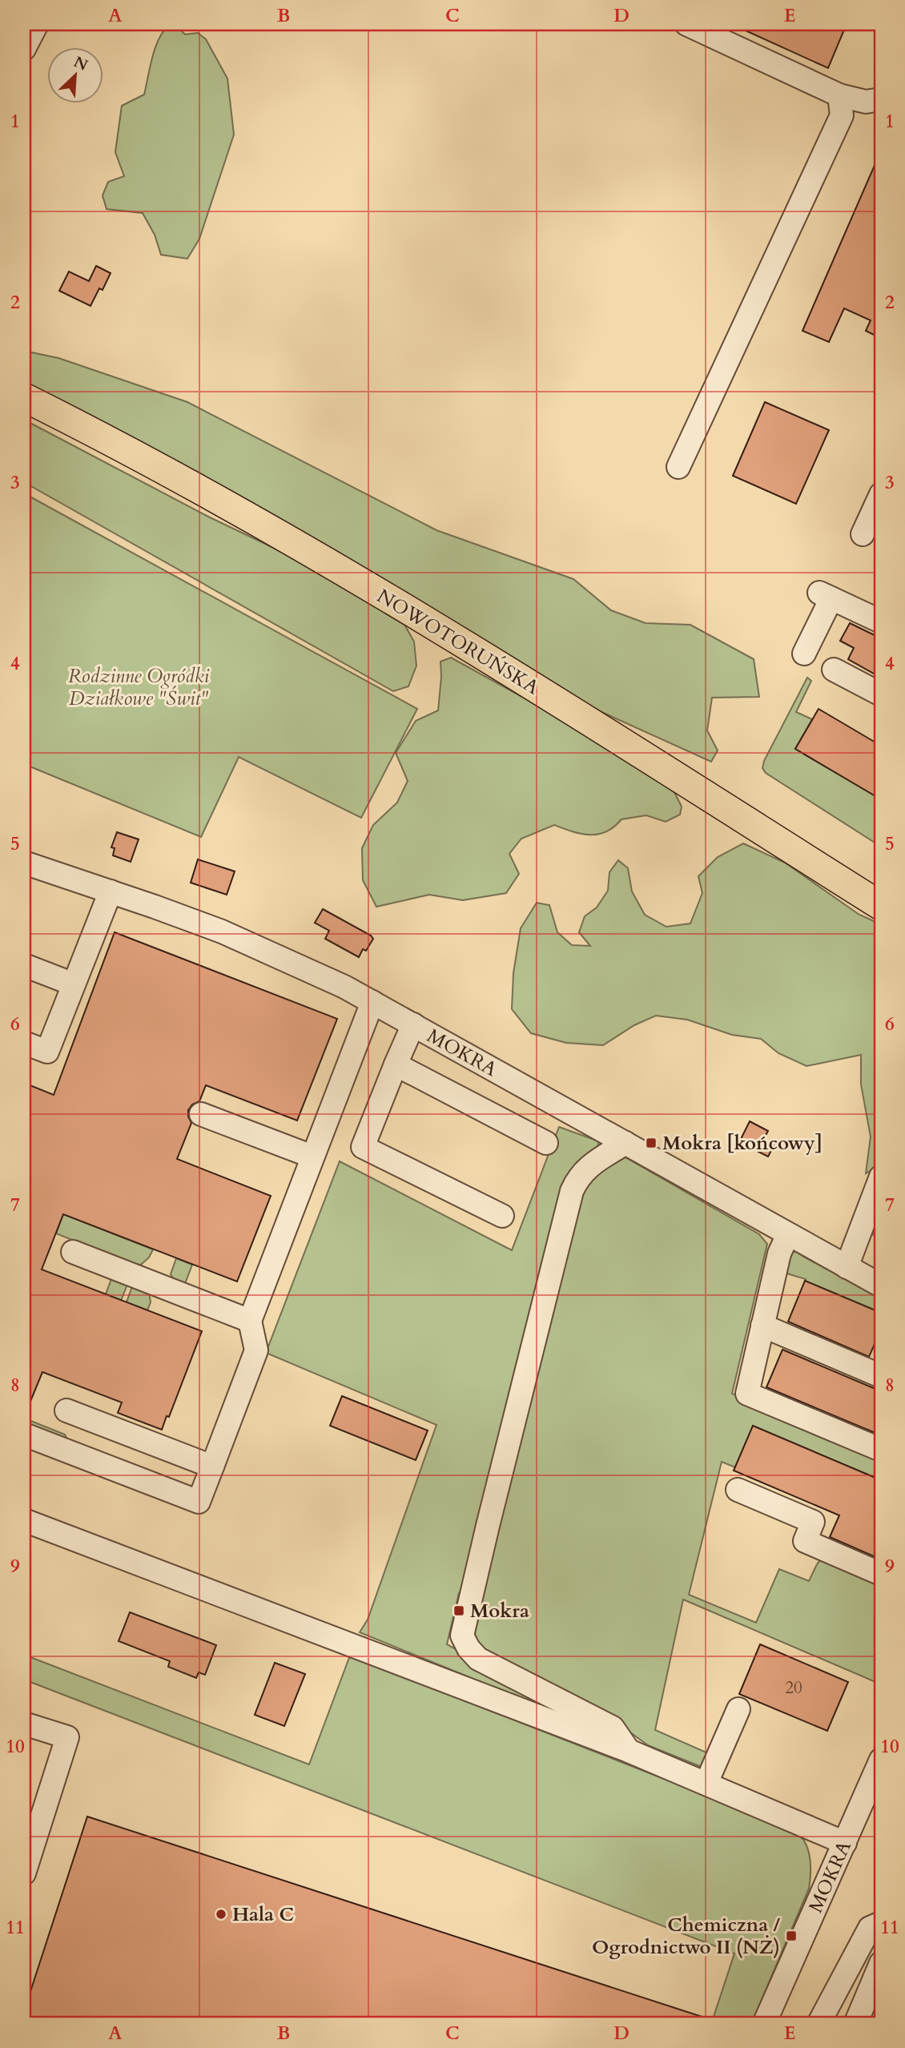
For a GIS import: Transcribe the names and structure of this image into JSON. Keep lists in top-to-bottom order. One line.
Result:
{"streets":{"main road":["NOWOTORUŃSKA"],"street":["MOKRA"]},"parks":["Rodzinne Ogródki Działkowe \"Świt\""],"places":{"transit":["Mokra [końcowy]","Mokra","Chemiczna / Ogrodnictwo II (NŻ)"],"other":["Hala C"]},"house_numbers":["20"],"north":"top right","grid":{"columns":["A","B","C","D","E"],"rows":["1","2","3","4","5","6","7","8","9","10","11"]}}
